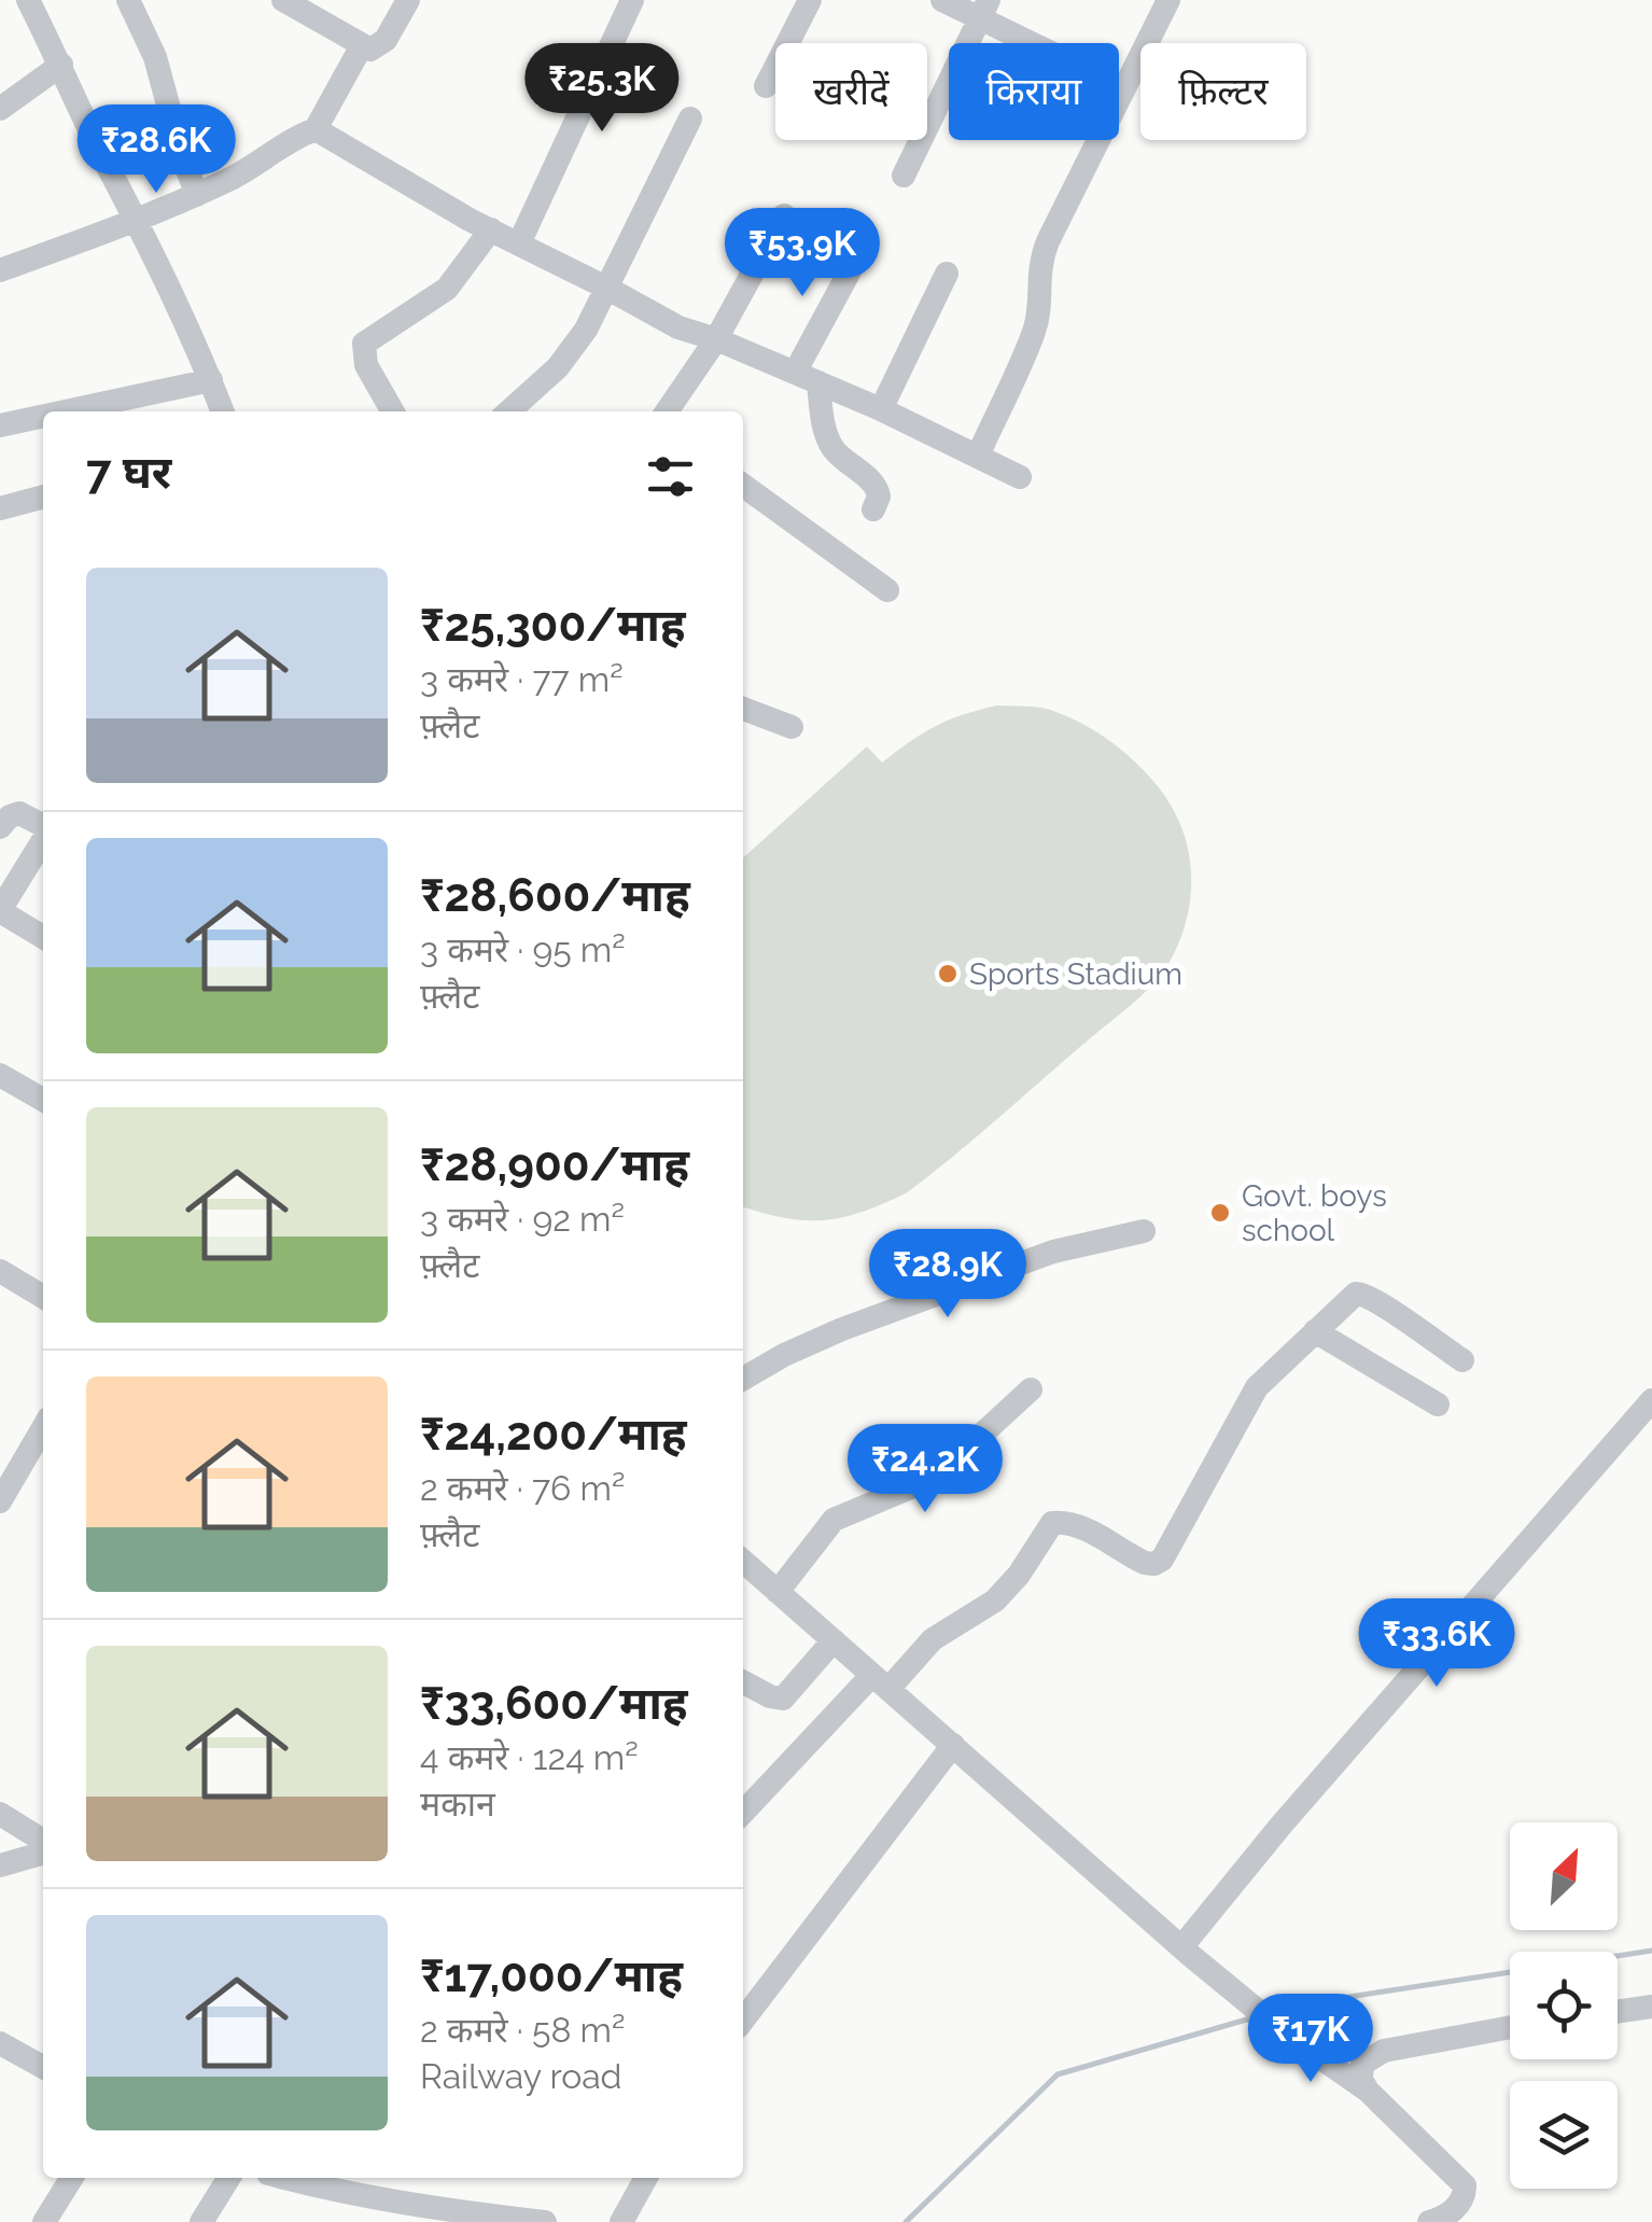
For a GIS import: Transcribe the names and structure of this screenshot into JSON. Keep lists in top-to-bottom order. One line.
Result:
{"places":["Sports Stadium","Govt. boys school"],"north":"top right","page":{"price":["₹25.3K","₹28.6K","₹53.9K","₹28.9K","₹24.2K","₹33.6K","₹17K"],"chip":["खरीदें","किराया","फ़िल्टर"],"heading":"7 घर","list":[{"name":"₹25,300/माह","note":"3 कमरे · 77 m² · फ़्लैट"},{"name":"₹28,600/माह","note":"3 कमरे · 95 m² · फ़्लैट"},{"name":"₹28,900/माह","note":"3 कमरे · 92 m² · फ़्लैट"},{"name":"₹24,200/माह","note":"2 कमरे · 76 m² · फ़्लैट"},{"name":"₹33,600/माह","note":"4 कमरे · 124 m² · मकान"},{"name":"₹17,000/माह","note":"2 कमरे · 58 m² · Railway road"}]}}
